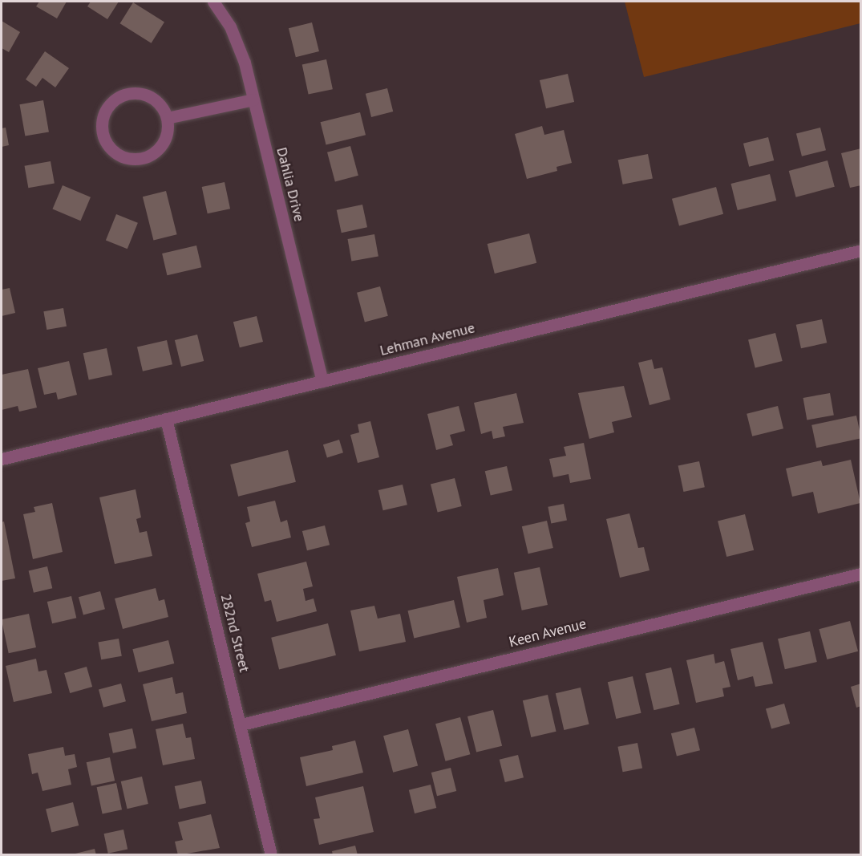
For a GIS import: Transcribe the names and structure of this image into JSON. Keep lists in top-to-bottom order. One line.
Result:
{"streets":{"street":["Dahlia Drive","Lehman Avenue","282nd Street","Keen Avenue"]},"crossings":[["Dahlia Drive","Lehman Avenue"],["Lehman Avenue","282nd Street"],["282nd Street","Keen Avenue"]]}
